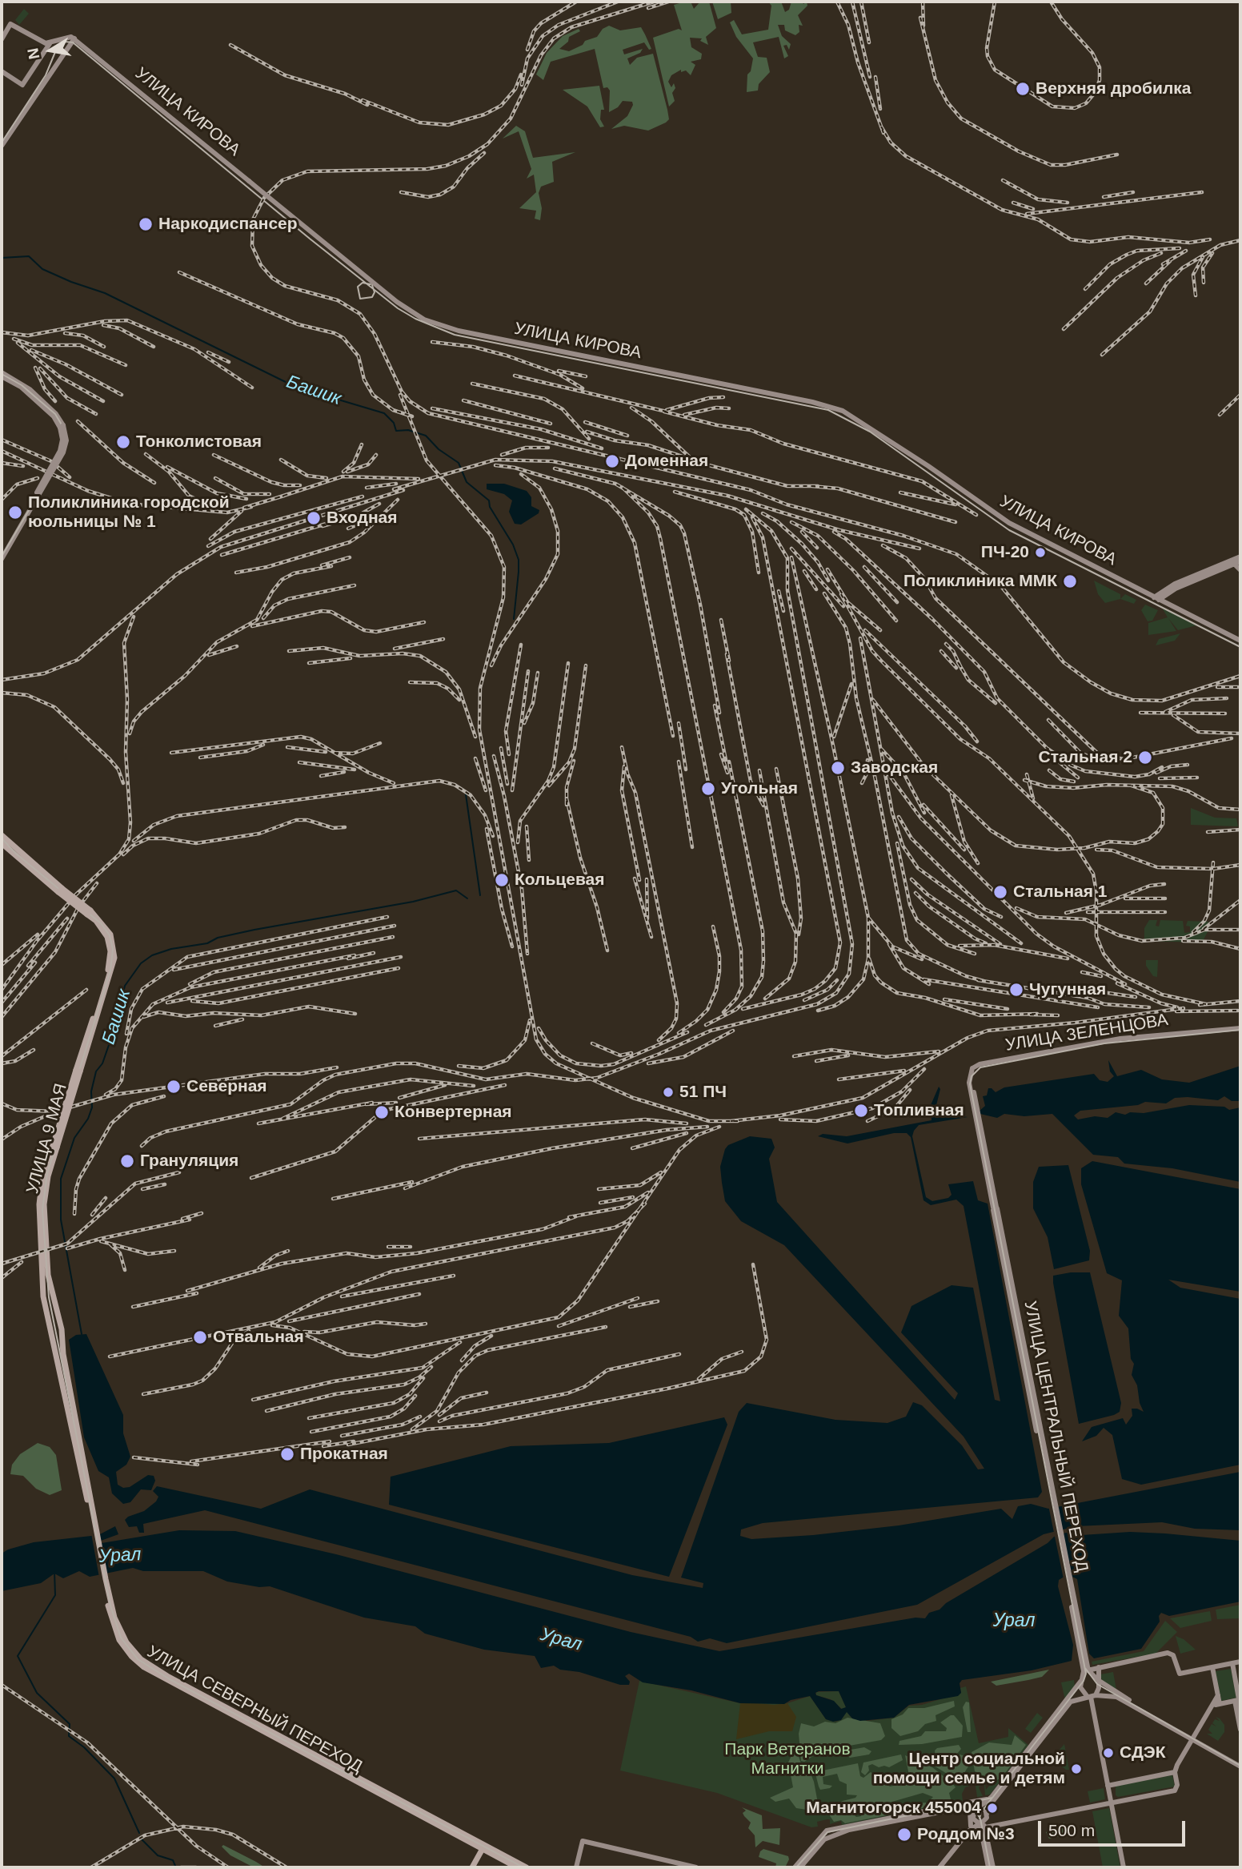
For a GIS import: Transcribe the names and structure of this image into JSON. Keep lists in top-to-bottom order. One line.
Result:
{"streets":{"main road":["УЛИЦА КИРОВА","УЛИЦА ЗЕЛЕНЦОВА","УЛИЦА 9 МАЯ","УЛИЦА ЦЕНТРАЛЬНЫЙ ПЕРЕХОД","УЛИЦА СЕВЕРНЫЙ ПЕРЕХОД"]},"crossings":[["УЛИЦА ЗЕЛЕНЦОВА","УЛИЦА ЦЕНТРАЛЬНЫЙ ПЕРЕХОД"],["УЛИЦА 9 МАЯ","УЛИЦА СЕВЕРНЫЙ ПЕРЕХОД"]],"water":["Башик","Урал"],"parks":["Парк Ветеранов Магнитки"],"places":["Верхняя дробилка","Наркодиспансер","Тонколистовая","Доменная","Поликлиника городской юольницы № 1","Входная","ПЧ-20","Поликлиника ММК","Стальная 2","Заводская","Угольная","Кольцевая","Стальная 1","Чугунная","Северная","51 ПЧ","Топливная","Конвертерная","Грануляция","Отвальная","Прокатная","СДЭК","Центр социальной помощи семье и детям","Магнитогорск 455004","Роддом №3"],"scale_bar":"500 m","north":"left"}
